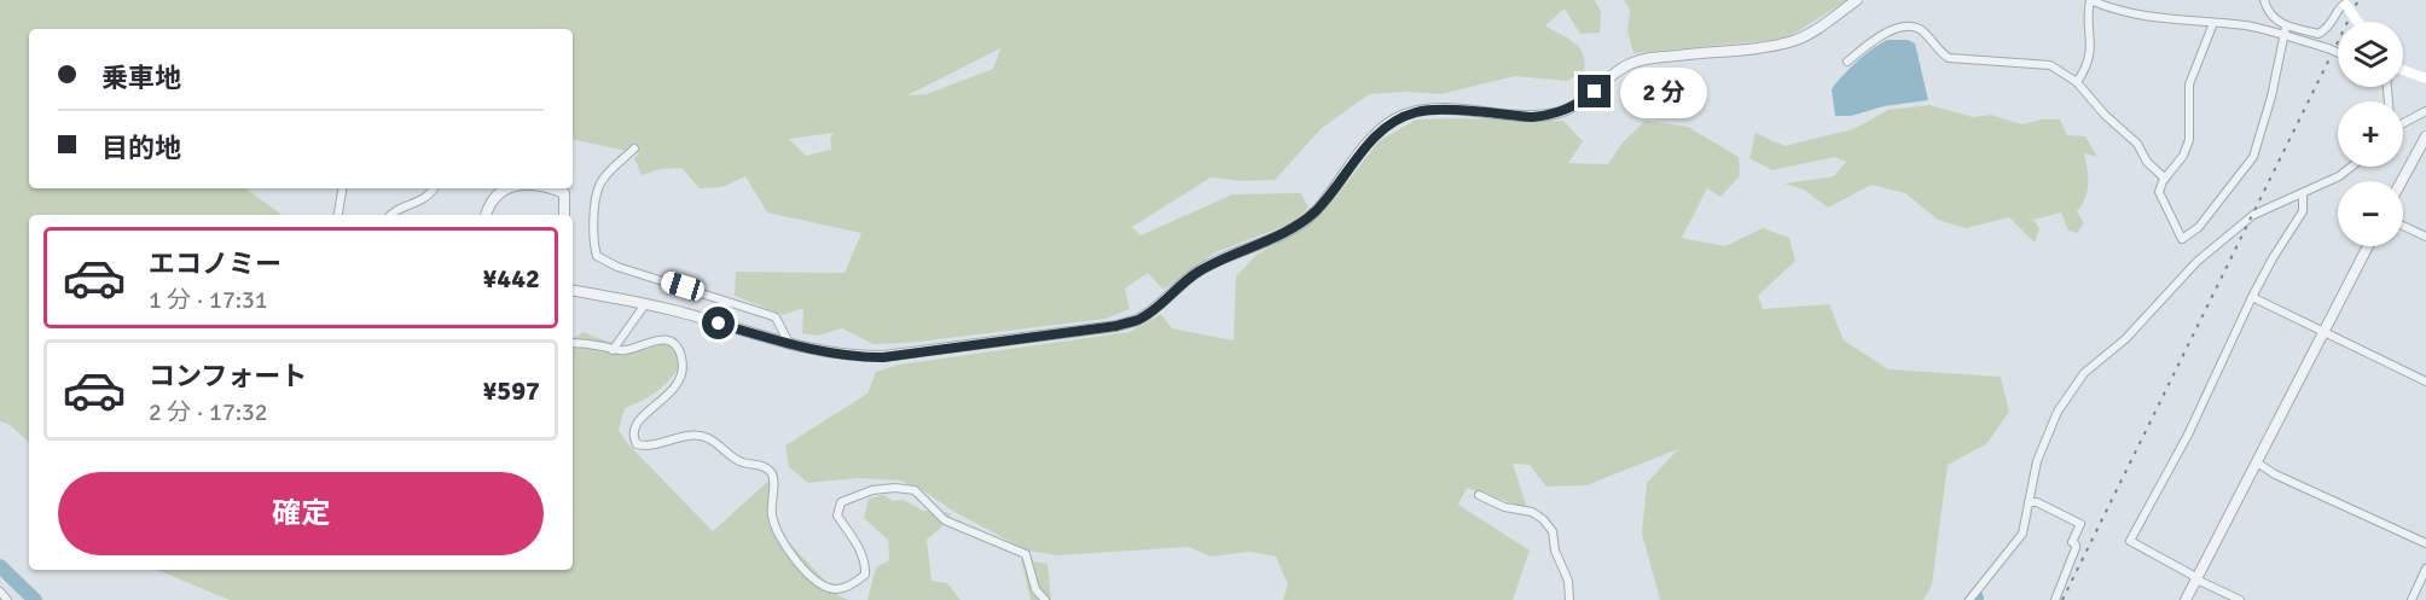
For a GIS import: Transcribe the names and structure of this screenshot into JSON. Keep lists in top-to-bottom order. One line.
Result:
{"page":{"map_buttons":["+","−"],"banner":["乗車地","目的地"],"bubble":"2 分","list":[{"name":"エコノミー","note":"1 分 · 17:31","value":"¥442"},{"name":"コンフォート","note":"2 分 · 17:32","value":"¥597"}],"buttons":"確定"}}
